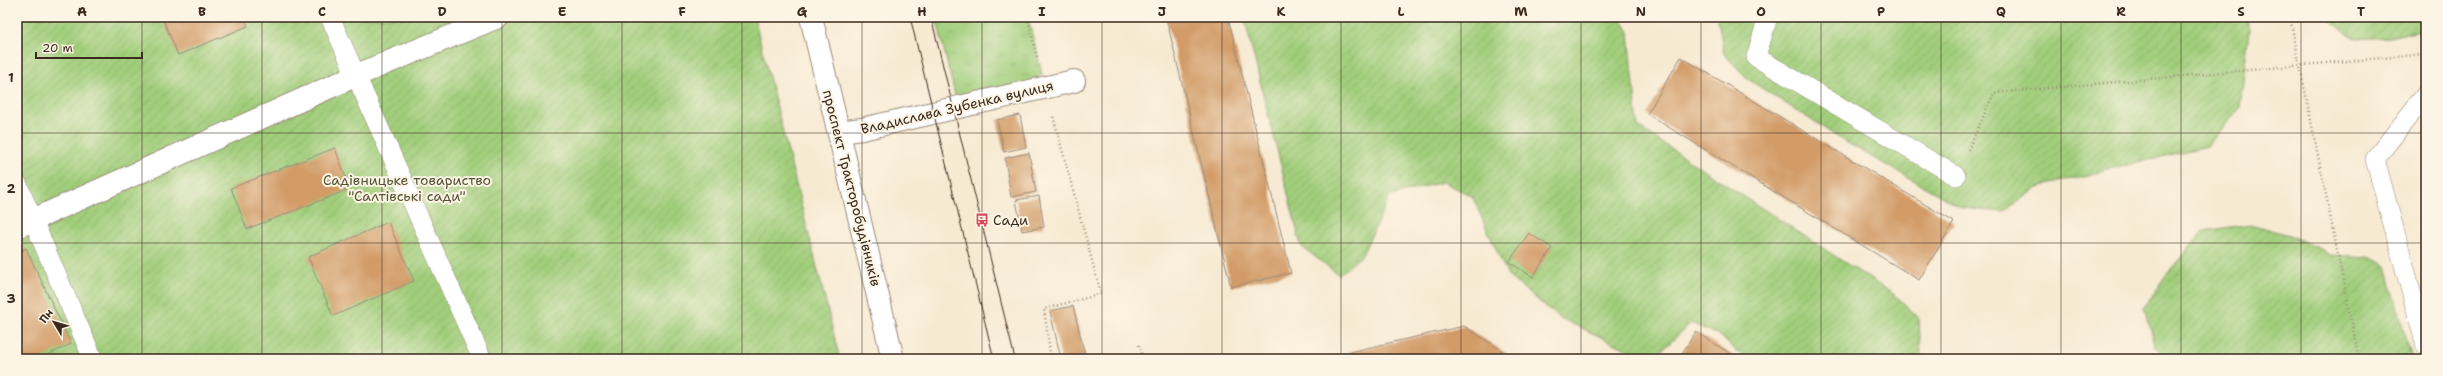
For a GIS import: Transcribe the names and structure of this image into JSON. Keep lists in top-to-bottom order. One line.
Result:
{"streets":{"street":["Владислава Зубенка вулиця","проспект Тракторобудівників"]},"crossings":[["Владислава Зубенка вулиця","проспект Тракторобудівників"]],"parks":["Садівницьке товариство \"Салтівські сади\""],"places":{"bus stop":["Сади"]},"scale_bar":"20 m","north":"top left","grid":{"columns":["A","B","C","D","E","F","G","H","I","J","K","L","M","N","O","P","Q","R","S","T"],"rows":["1","2","3"]}}
